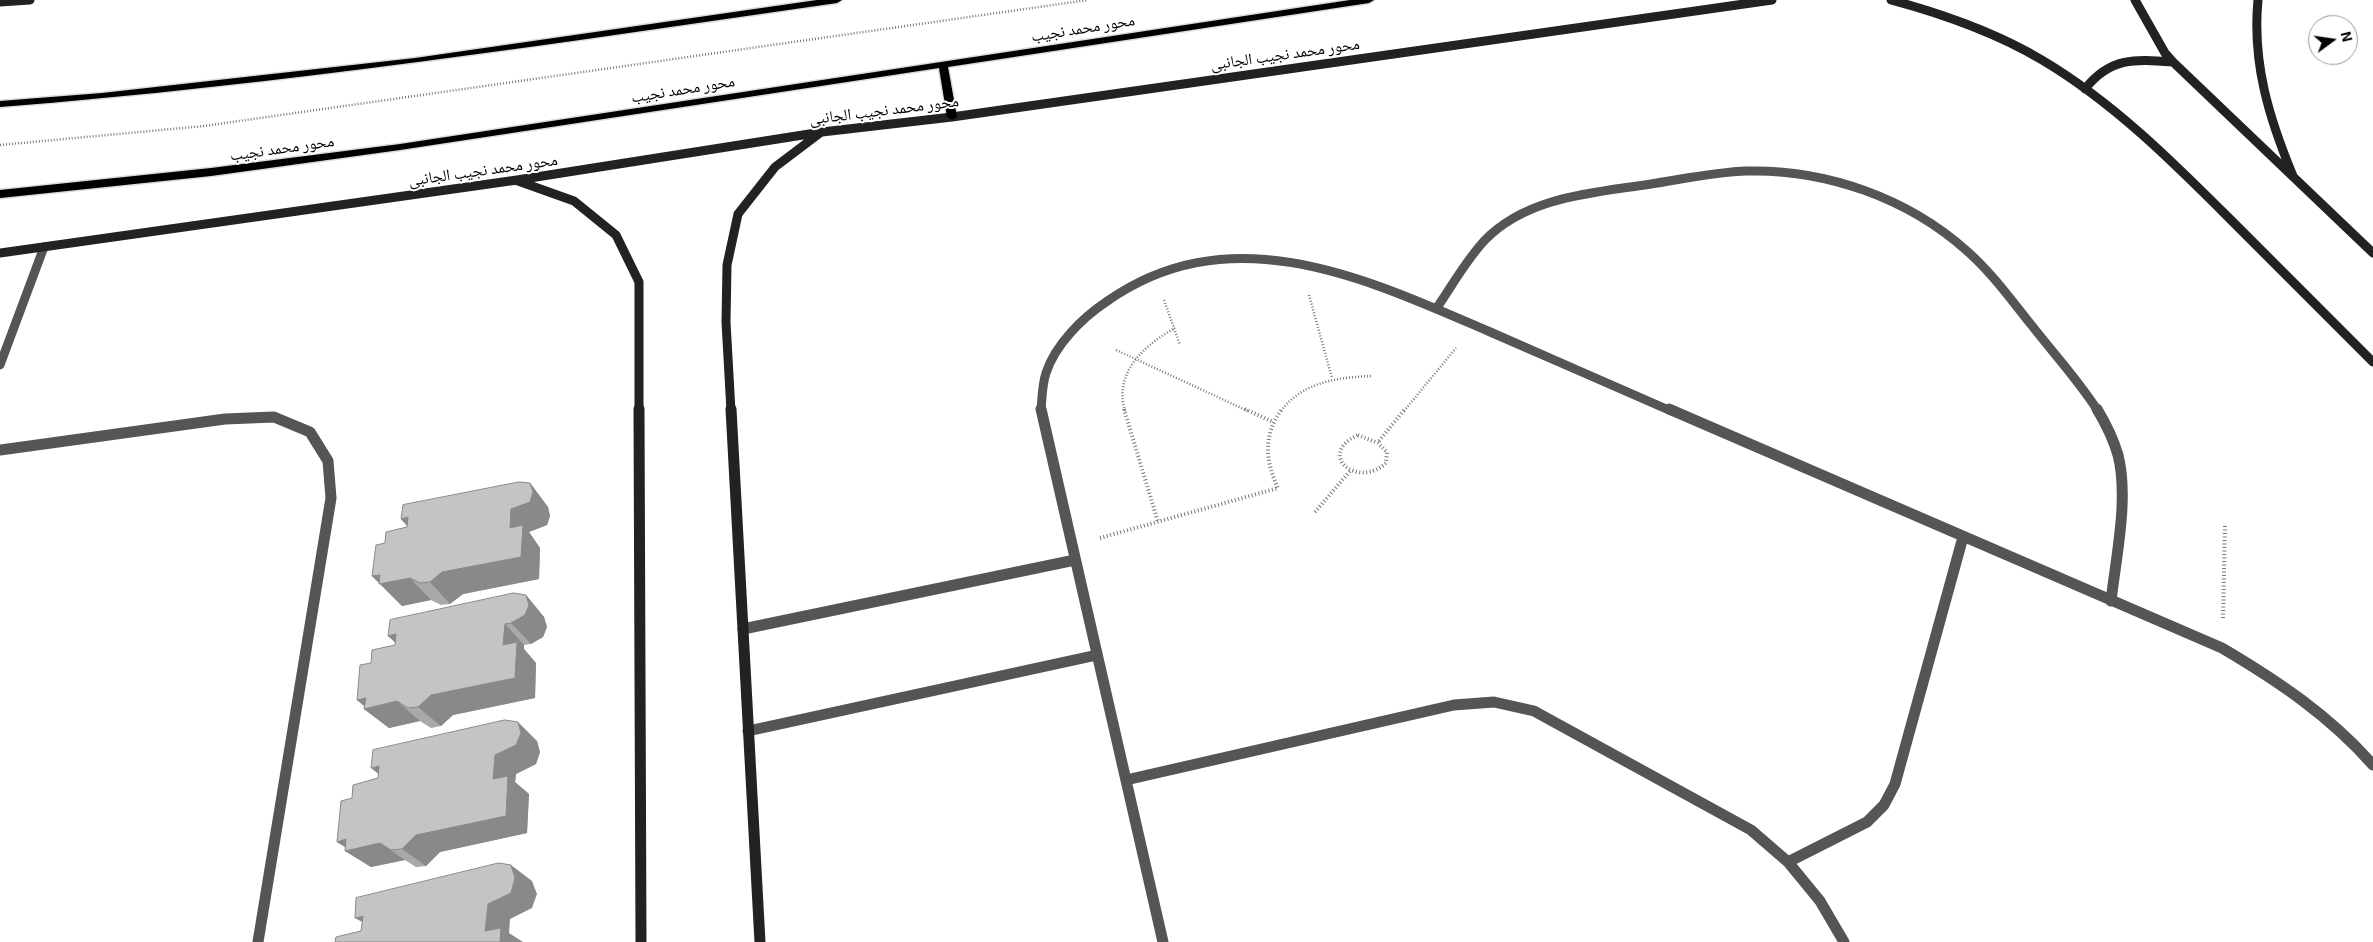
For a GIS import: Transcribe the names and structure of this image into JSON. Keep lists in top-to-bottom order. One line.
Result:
{"streets":{"main road":["محور محمد نجيب"],"street":["محور محمد نجيب الجانبى"]},"north":"right"}
